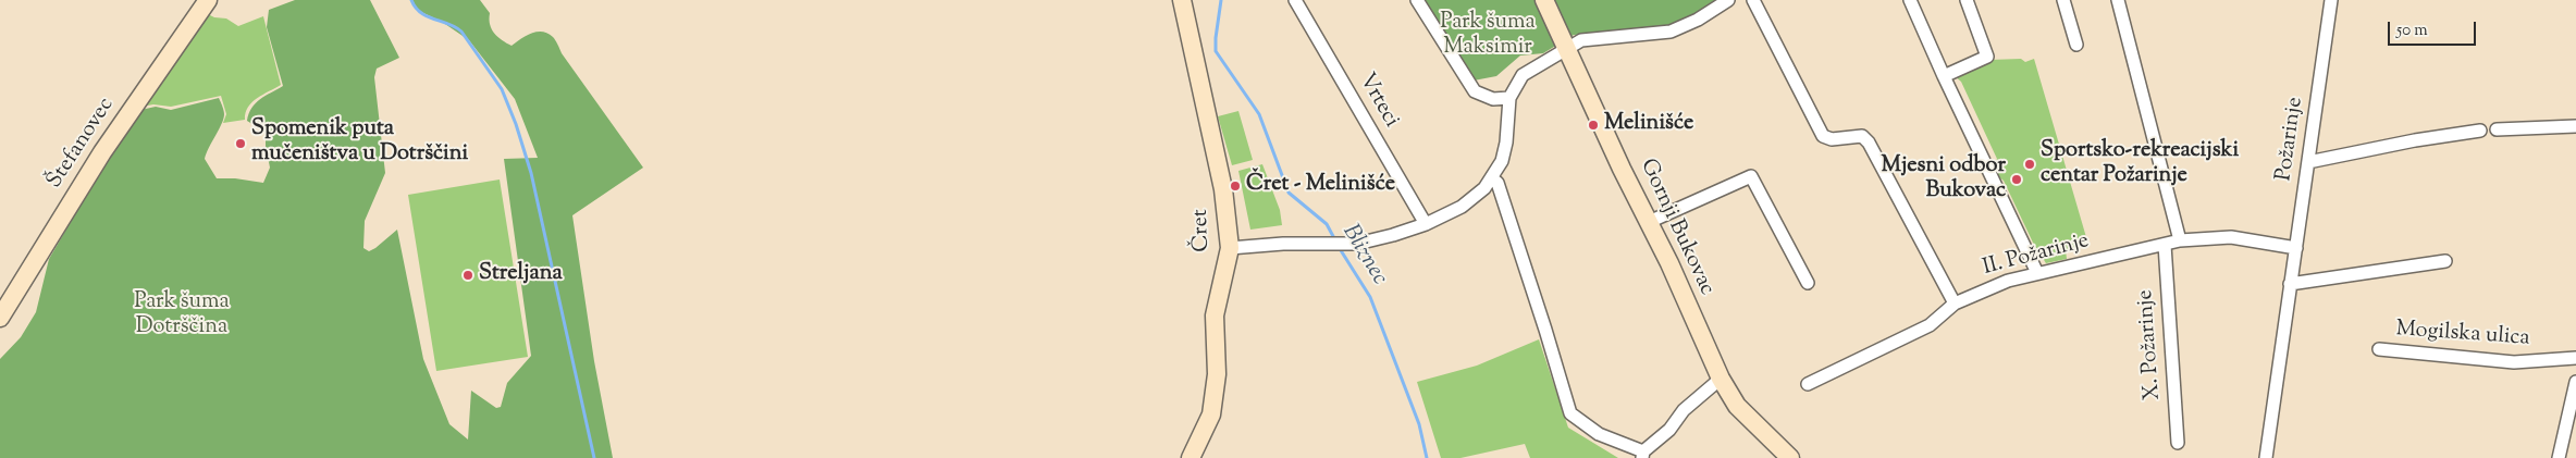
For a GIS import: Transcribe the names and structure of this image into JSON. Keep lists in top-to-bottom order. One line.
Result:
{"streets":{"street":["Vrteci","Požarinje","Štefanovec","Gornji Bukovac","Čret","II. Požarinje","Mogilska ulica","X. Požarinje"]},"crossings":[["Požarinje","II. Požarinje"],["II. Požarinje","X. Požarinje"]],"water":["Bliznec"],"parks":["Park šuma Maksimir","Park šuma Dotrščina"],"places":["Melinišće","Spomenik puta mučeništva u Dotrščini","Sportsko-rekreacijski centar Požarinje","Mjesni odbor Bukovac","Čret - Melinišće","Streljana"],"scale_bar":"50 m"}
